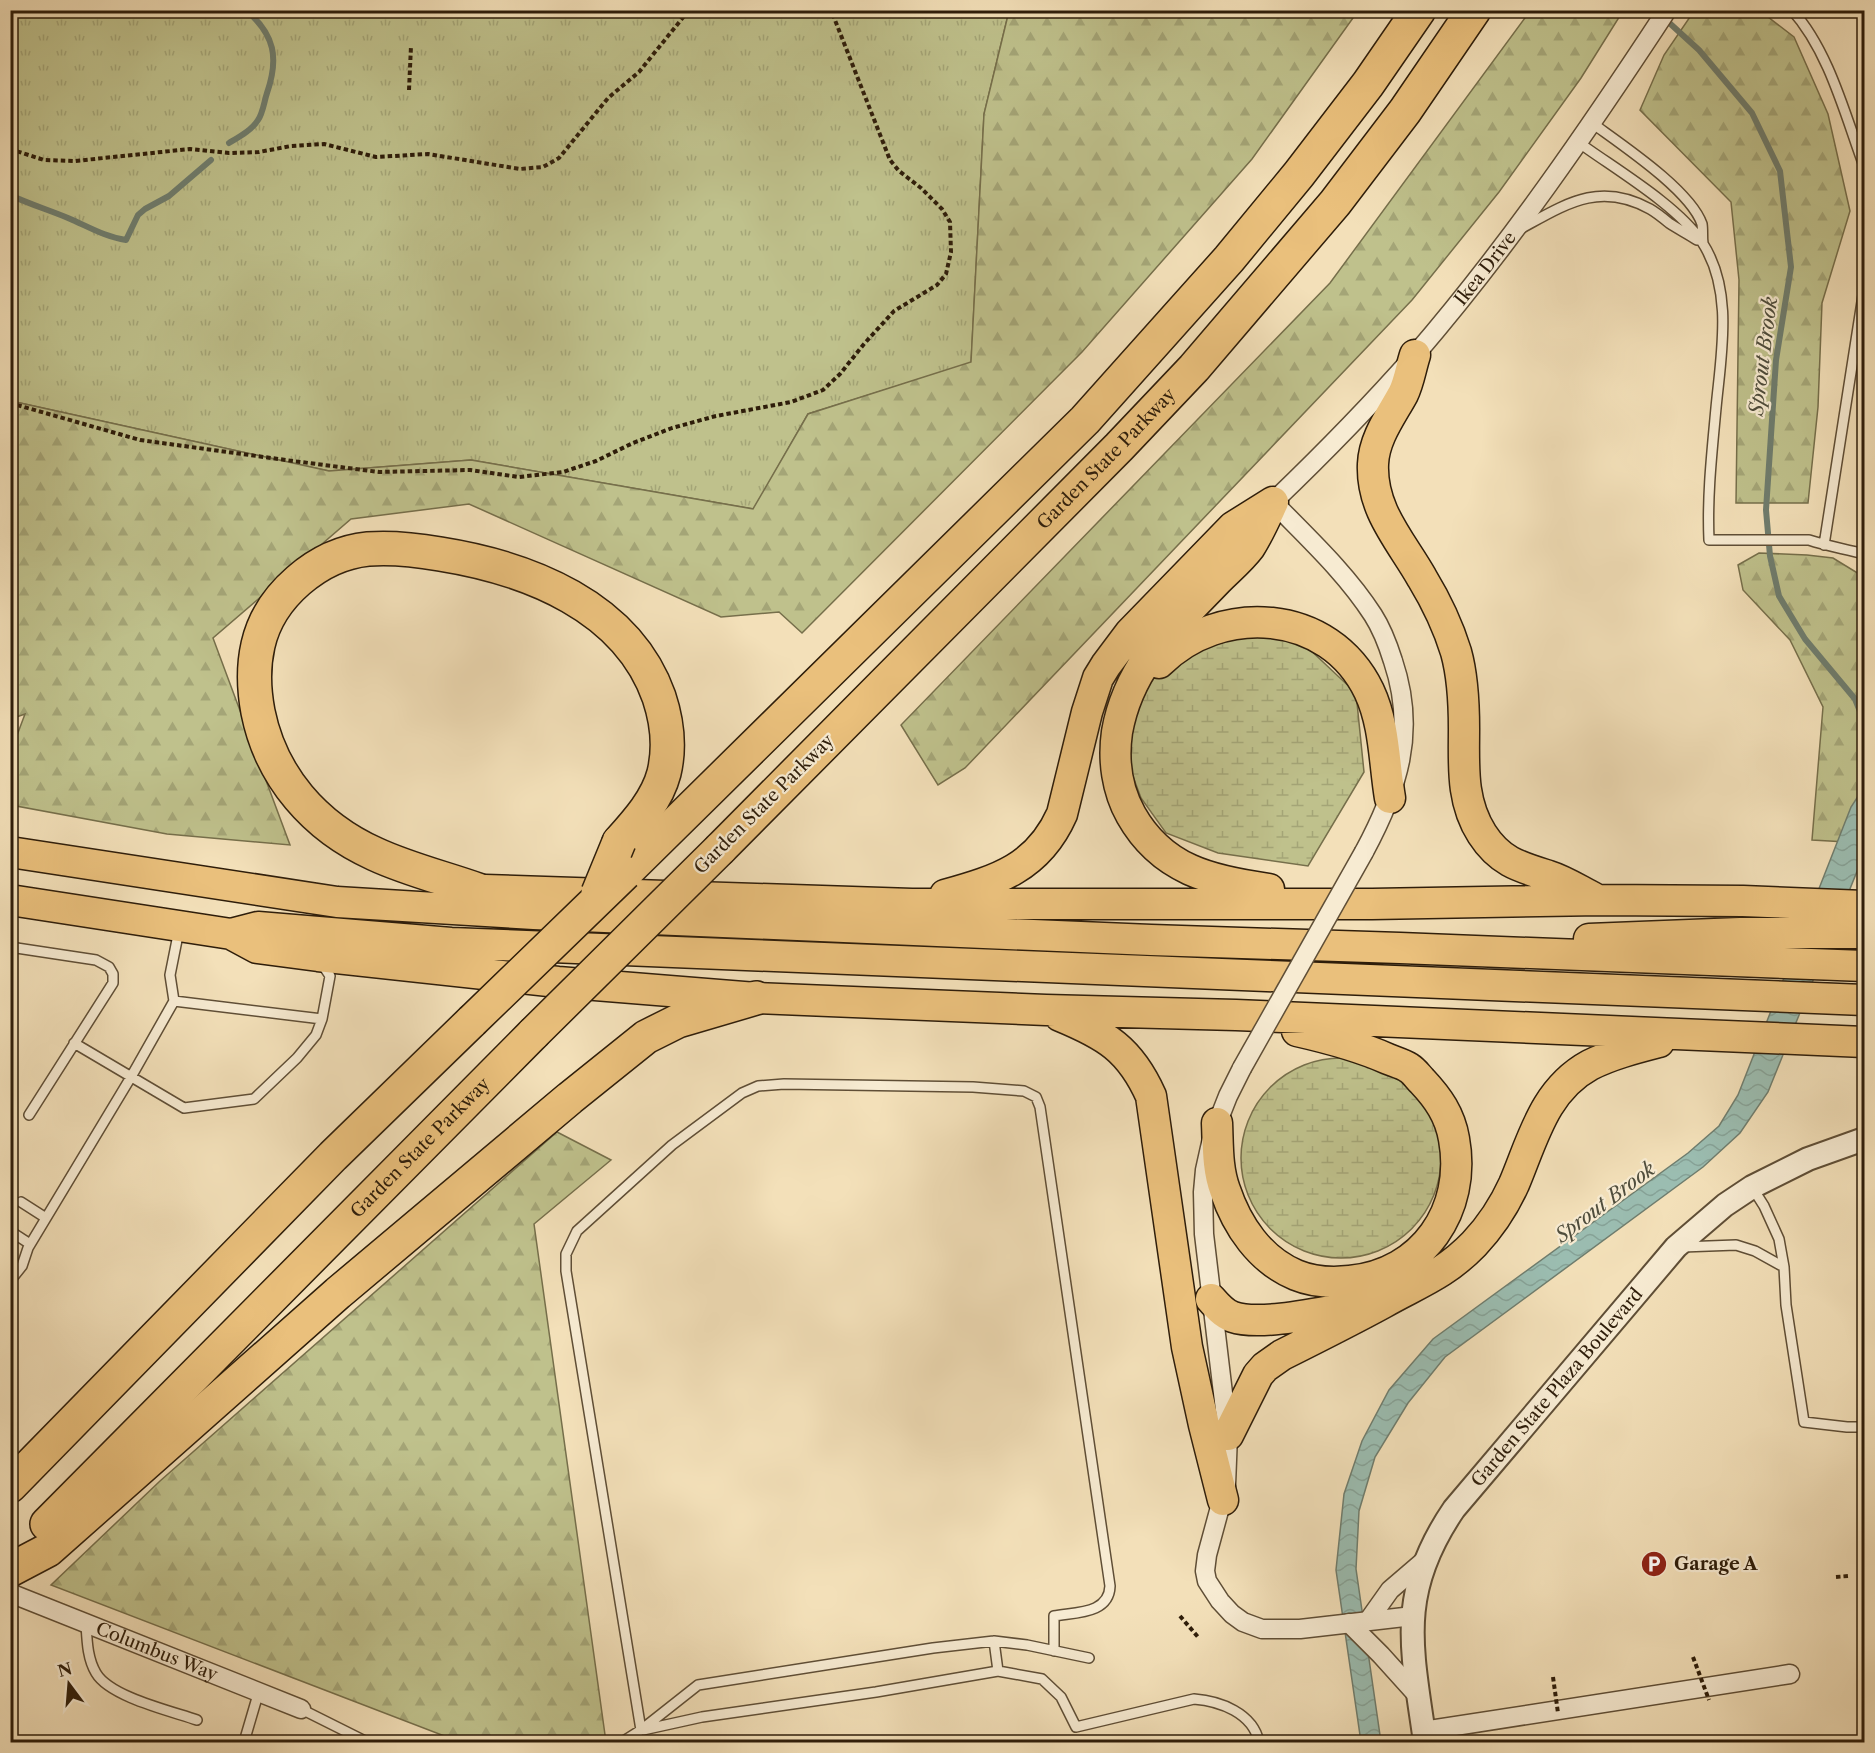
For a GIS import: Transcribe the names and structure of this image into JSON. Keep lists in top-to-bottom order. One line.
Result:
{"streets":{"highway":["Garden State Parkway"],"street":["Ikea Drive","Garden State Plaza Boulevard","Columbus Way"]},"water":["Sprout Brook"],"places":{"parking":["Garage A"]},"north":"top"}
